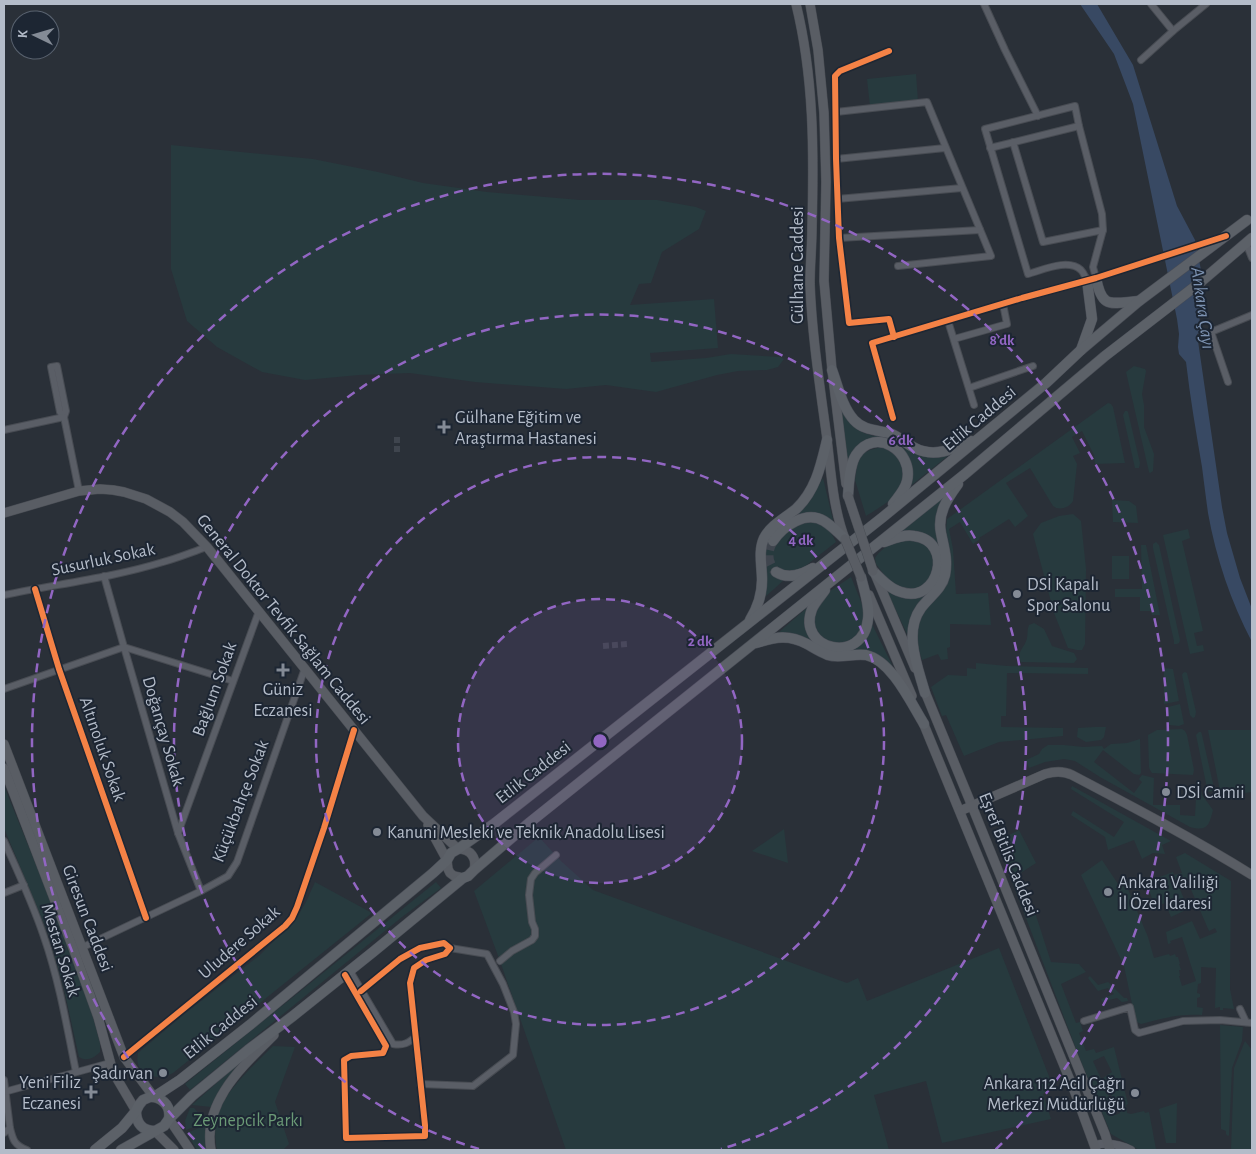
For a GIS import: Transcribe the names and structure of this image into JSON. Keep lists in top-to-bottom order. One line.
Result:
{"streets":{"main road":["Gülhane Caddesi","Etlik Caddesi","General Doktor Tevfik Sağlam Caddesi","Eşref Bitlis Caddesi","Giresun Caddesi"],"street":["Susurluk Sokak","Bağlum Sokak","Doğançay Sokak","Altınoluk Sokak","Küçükbahçe Sokak","Uludere Sokak","Mestan Sokak"]},"crossings":[["Gülhane Caddesi","Eşref Bitlis Caddesi"],["Etlik Caddesi","General Doktor Tevfik Sağlam Caddesi"],["Etlik Caddesi","Giresun Caddesi"],["Susurluk Sokak","General Doktor Tevfik Sağlam Caddesi"],["Susurluk Sokak","Doğançay Sokak"],["Susurluk Sokak","Altınoluk Sokak"],["General Doktor Tevfik Sağlam Caddesi","Bağlum Sokak"],["General Doktor Tevfik Sağlam Caddesi","Küçükbahçe Sokak"],["General Doktor Tevfik Sağlam Caddesi","Uludere Sokak"],["Bağlum Sokak","Doğançay Sokak"],["Doğançay Sokak","Küçükbahçe Sokak"],["Altınoluk Sokak","Küçükbahçe Sokak"],["Küçükbahçe Sokak","Giresun Caddesi"],["Giresun Caddesi","Uludere Sokak"]],"water":["Ankara Çayı"],"parks":["Zeynepcik Parkı"],"places":{"health":["Gülhane Eğitim ve Araştırma Hastanesi","Güniz Eczanesi","Yeni Filiz Eczanesi"],"other":["DSİ Kapalı Spor Salonu","DSİ Camii","Kanuni Mesleki ve Teknik Anadolu Lisesi","Ankara Valiliği İl Özel İdaresi","Şadırvan","Ankara 112 Acil Çağrı Merkezi Müdürlüğü"]},"north":"left","rings":["8 dk","6 dk","4 dk","2 dk"]}
